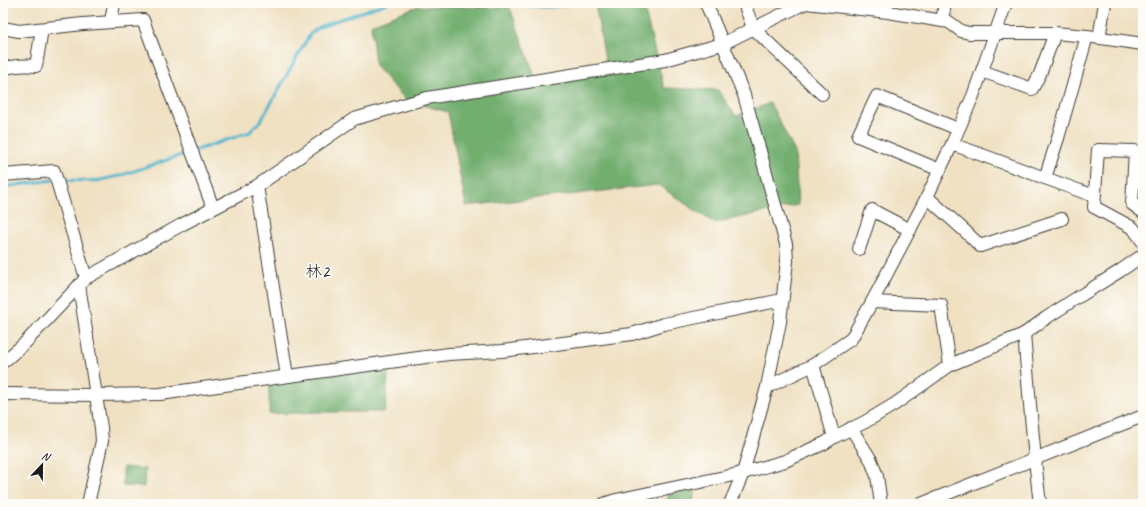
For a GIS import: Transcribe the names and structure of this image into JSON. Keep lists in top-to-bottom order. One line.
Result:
{"districts":["林2"],"north":"top"}
